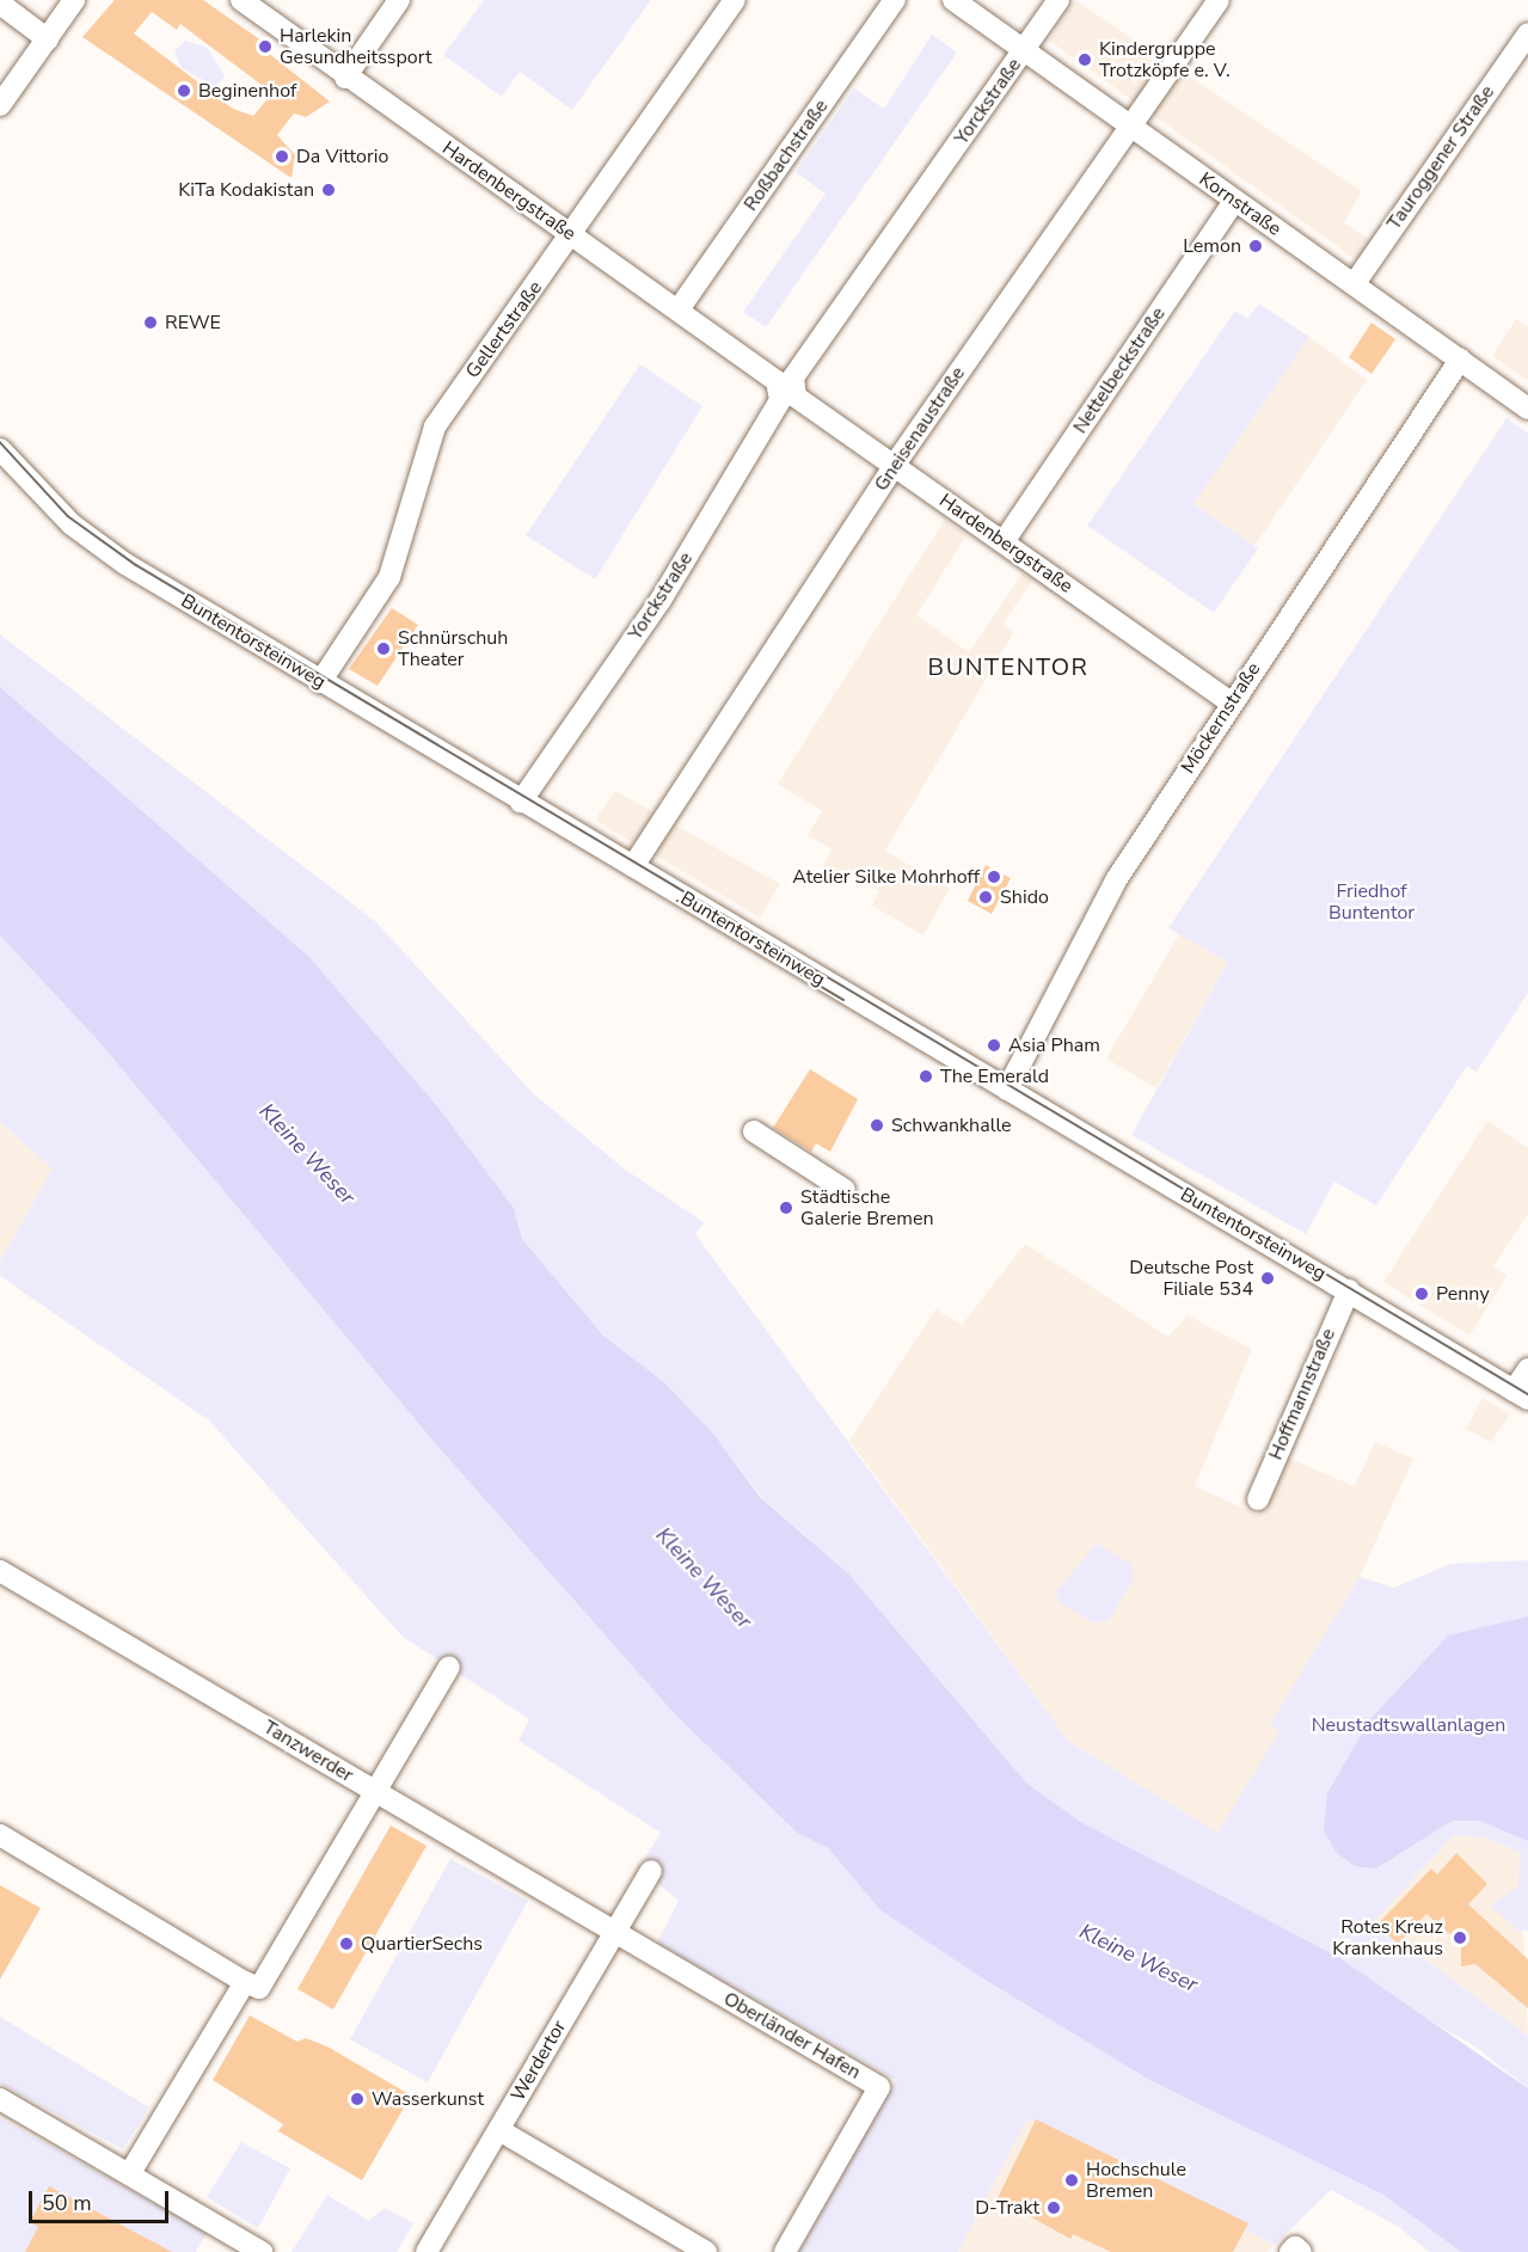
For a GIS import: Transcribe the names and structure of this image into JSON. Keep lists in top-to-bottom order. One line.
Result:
{"streets":{"street":["Yorckstraße","Roßbachstraße","Tauroggener Straße","Hardenbergstraße","Kornstraße","Gellertstraße","Nettelbeckstraße","Gneisenaustraße","Buntentorsteinweg","Möckernstraße","Hoffmannstraße","Tanzwerder","Oberländer Hafen","Werdertor"]},"crossings":[["Yorckstraße","Hardenbergstraße"],["Yorckstraße","Kornstraße"],["Yorckstraße","Buntentorsteinweg"],["Roßbachstraße","Hardenbergstraße"],["Tauroggener Straße","Kornstraße"],["Hardenbergstraße","Gellertstraße"],["Hardenbergstraße","Nettelbeckstraße"],["Hardenbergstraße","Gneisenaustraße"],["Hardenbergstraße","Möckernstraße"],["Kornstraße","Nettelbeckstraße"],["Kornstraße","Gneisenaustraße"],["Kornstraße","Möckernstraße"],["Gellertstraße","Buntentorsteinweg"],["Gneisenaustraße","Buntentorsteinweg"],["Buntentorsteinweg","Möckernstraße"],["Buntentorsteinweg","Hoffmannstraße"],["Tanzwerder","Oberländer Hafen"],["Tanzwerder","Werdertor"],["Oberländer Hafen","Werdertor"]],"districts":["BUNTENTOR"],"water":["Kleine Weser"],"parks":["Friedhof Buntentor","Neustadtswallanlagen"],"places":["Harlekin Gesundheitssport","Kindergruppe Trotzköpfe e. V.","Beginenhof","Da Vittorio","KiTa Kodakistan","Lemon","REWE","Schnürschuh Theater","Atelier Silke Mohrhoff","Shido","Asia Pham","The Emerald","Schwankhalle","Städtische Galerie Bremen","Deutsche Post Filiale 534","Penny","Rotes Kreuz Krankenhaus","QuartierSechs","Wasserkunst","Hochschule Bremen","D-Trakt"],"scale_bar":"50 m"}
